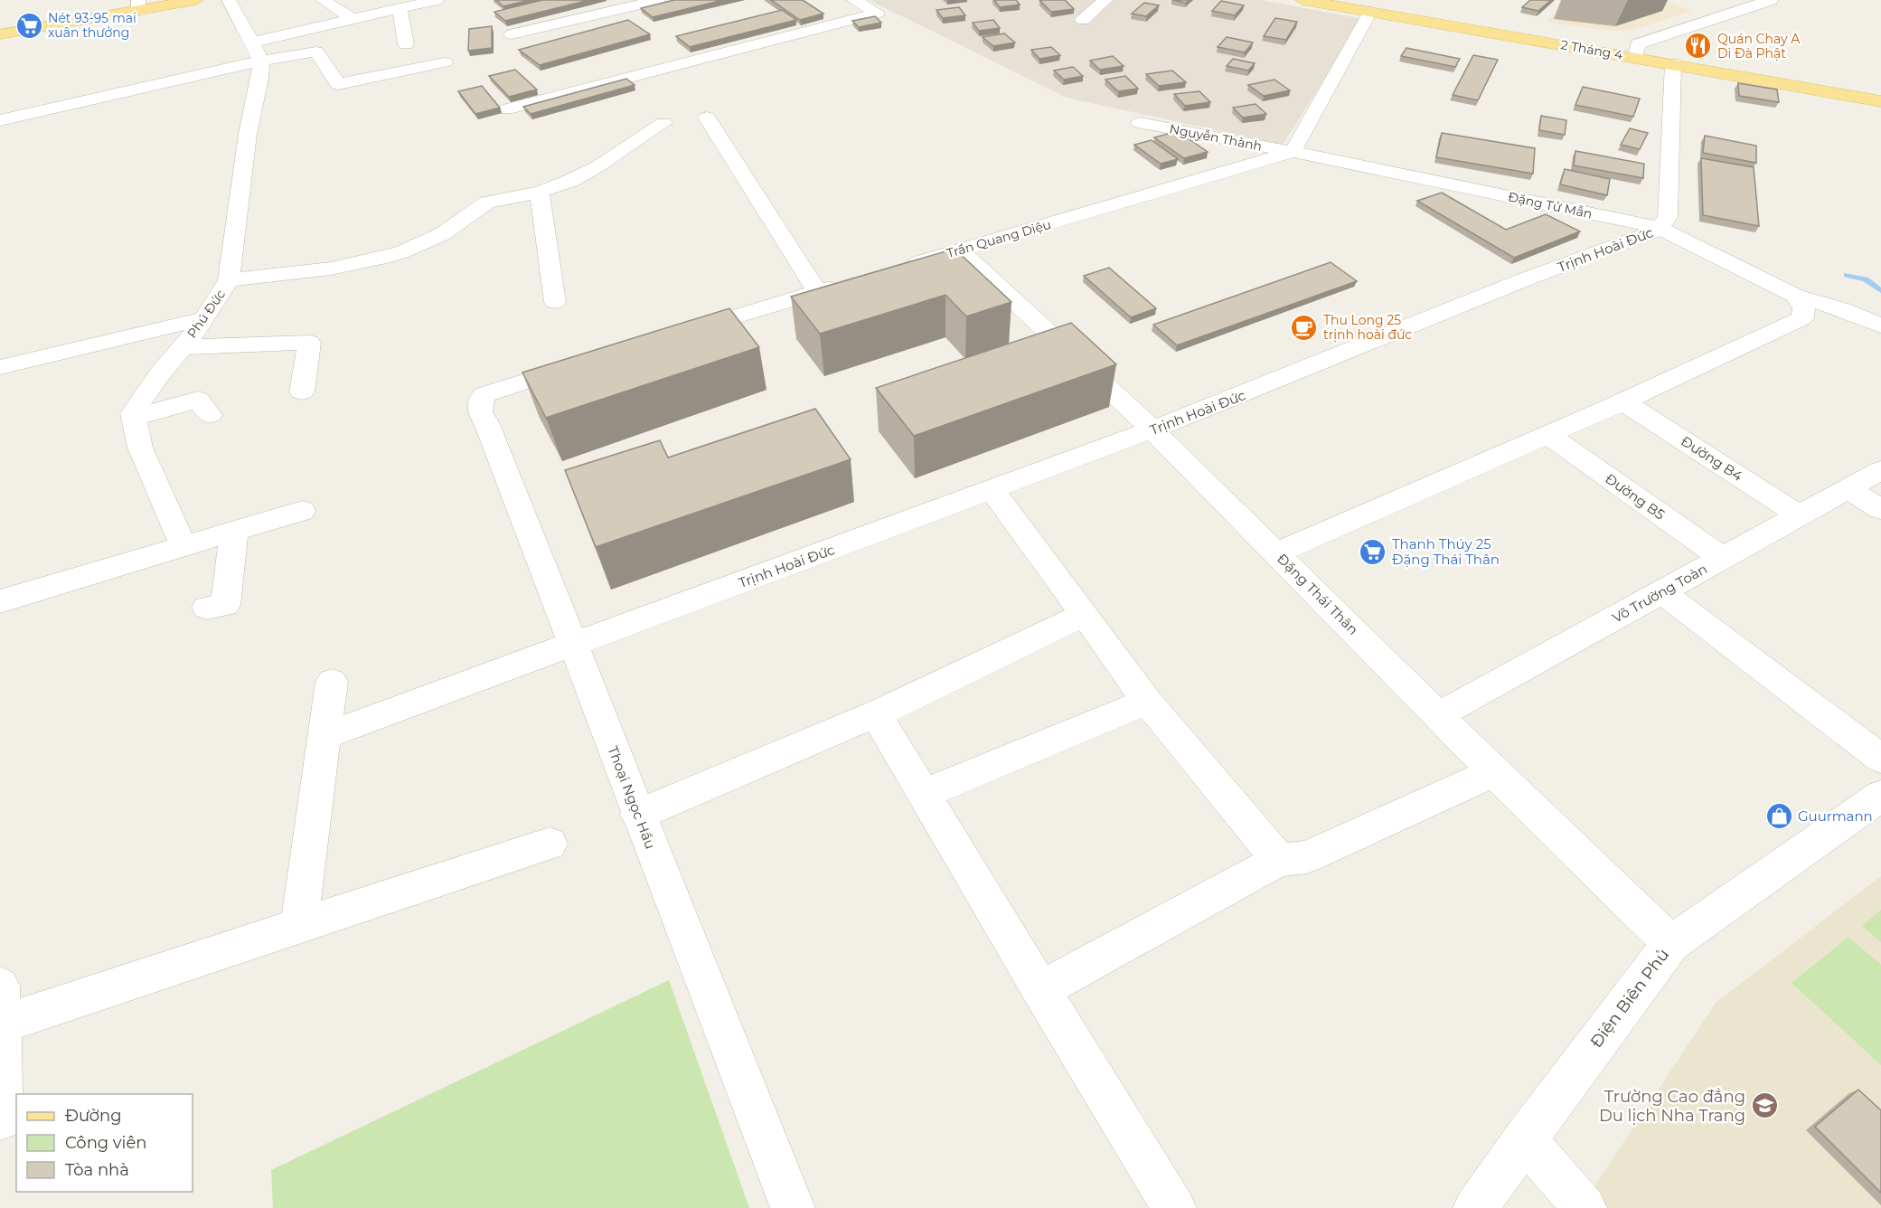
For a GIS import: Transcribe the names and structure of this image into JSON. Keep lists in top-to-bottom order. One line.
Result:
{"streets":{"main road":["2 Tháng 4"],"street":["Nguyễn Thành","Đặng Tử Mẫn","Trần Quang Diệu","Trịnh Hoài Đức","Phú Đức","Đường B4","Đường B5","Võ Trường Toàn","Đặng Thái Thân","Thoại Ngọc Hầu","Điện Biên Phủ"]},"crossings":[["2 Tháng 4","Trịnh Hoài Đức"],["Nguyễn Thành","Đặng Tử Mẫn"],["Nguyễn Thành","Trần Quang Diệu"],["Đặng Tử Mẫn","Trần Quang Diệu"],["Đặng Tử Mẫn","Trịnh Hoài Đức"],["Trần Quang Diệu","Đặng Thái Thân"],["Trịnh Hoài Đức","Đặng Thái Thân"],["Trịnh Hoài Đức","Thoại Ngọc Hầu"],["Đường B4","Võ Trường Toàn"],["Đường B5","Võ Trường Toàn"],["Võ Trường Toàn","Đặng Thái Thân"],["Đặng Thái Thân","Điện Biên Phủ"]],"places":{"supermarket":["Nét 93-95 mai xuân thưởng","Thanh Thúy 25 Đặng Thái Thân"],"restaurant":["Quán Chay A Di Đà Phật"],"cafe":["Thu Long 25 trịnh hoài đức"],"shop":["Guurmann"],"school or university":["Trường Cao đẳng Du lịch Nha Trang"]},"legend":["Đường","Công viên","Tòa nhà"]}
